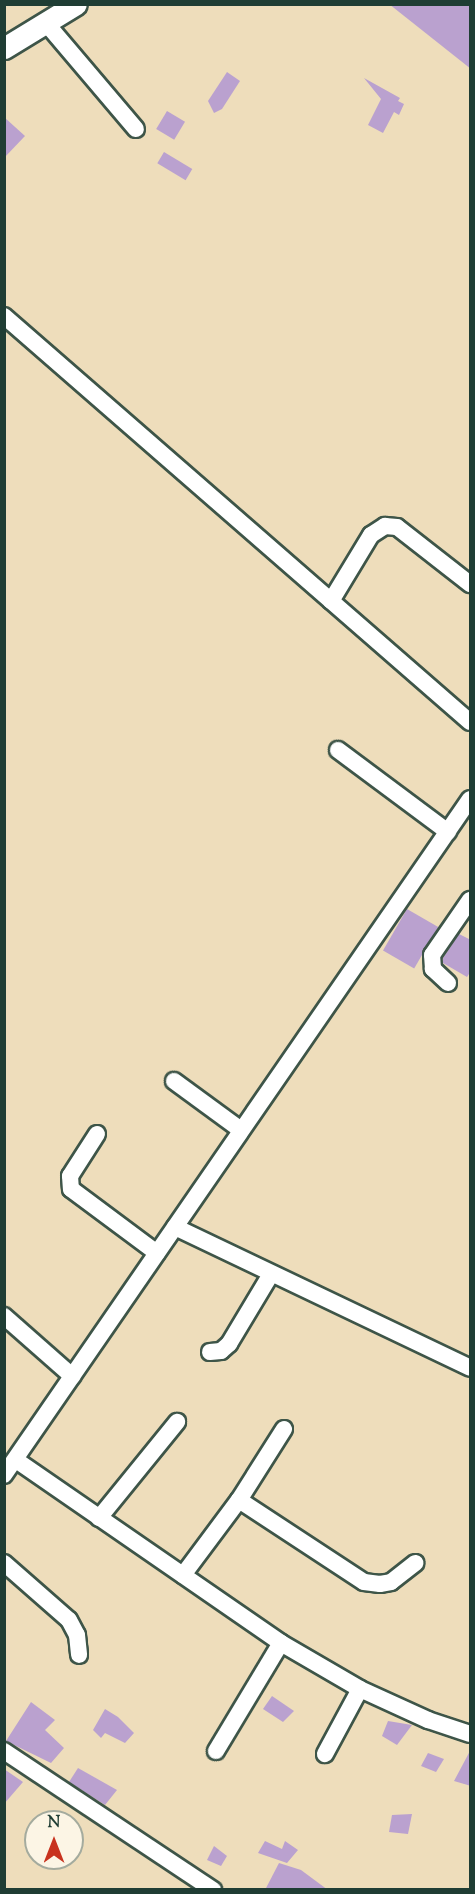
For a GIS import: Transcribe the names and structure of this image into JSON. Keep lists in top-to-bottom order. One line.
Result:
{"north":"top"}
